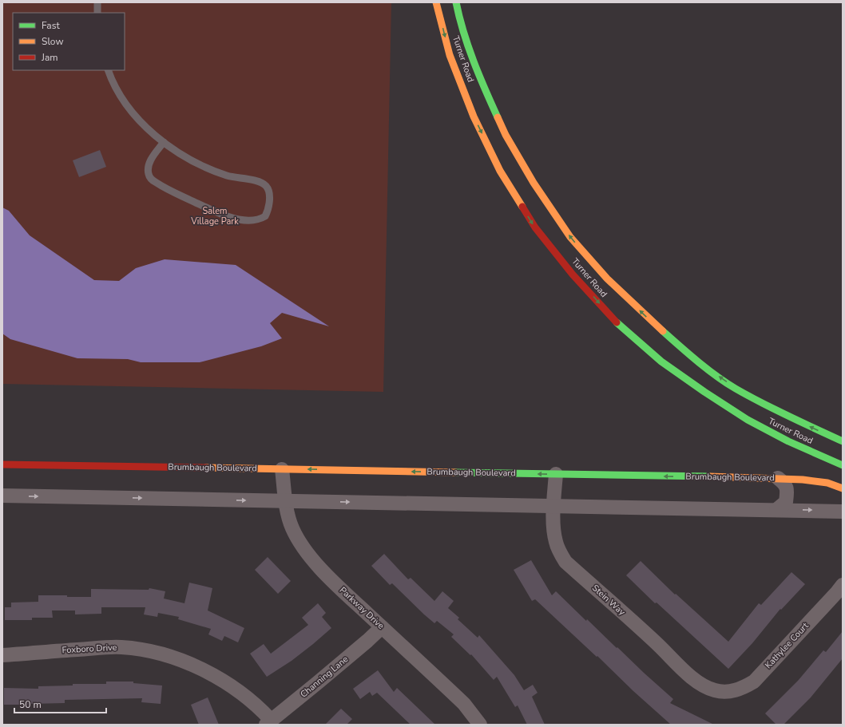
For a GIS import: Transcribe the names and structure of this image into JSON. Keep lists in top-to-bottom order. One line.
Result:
{"streets":{"main road":["Turner Road","Brumbaugh Boulevard"],"street":["Stein Way","Parkway Drive","Kathylee Court","Foxboro Drive","Channing Lane"]},"crossings":[["Brumbaugh Boulevard","Stein Way"],["Brumbaugh Boulevard","Parkway Drive"],["Stein Way","Kathylee Court"],["Parkway Drive","Channing Lane"],["Foxboro Drive","Channing Lane"]],"one_way":["Brumbaugh Boulevard"],"parks":["Salem Village Park"],"legend":["Fast","Slow","Jam"],"scale_bar":"50 m"}
